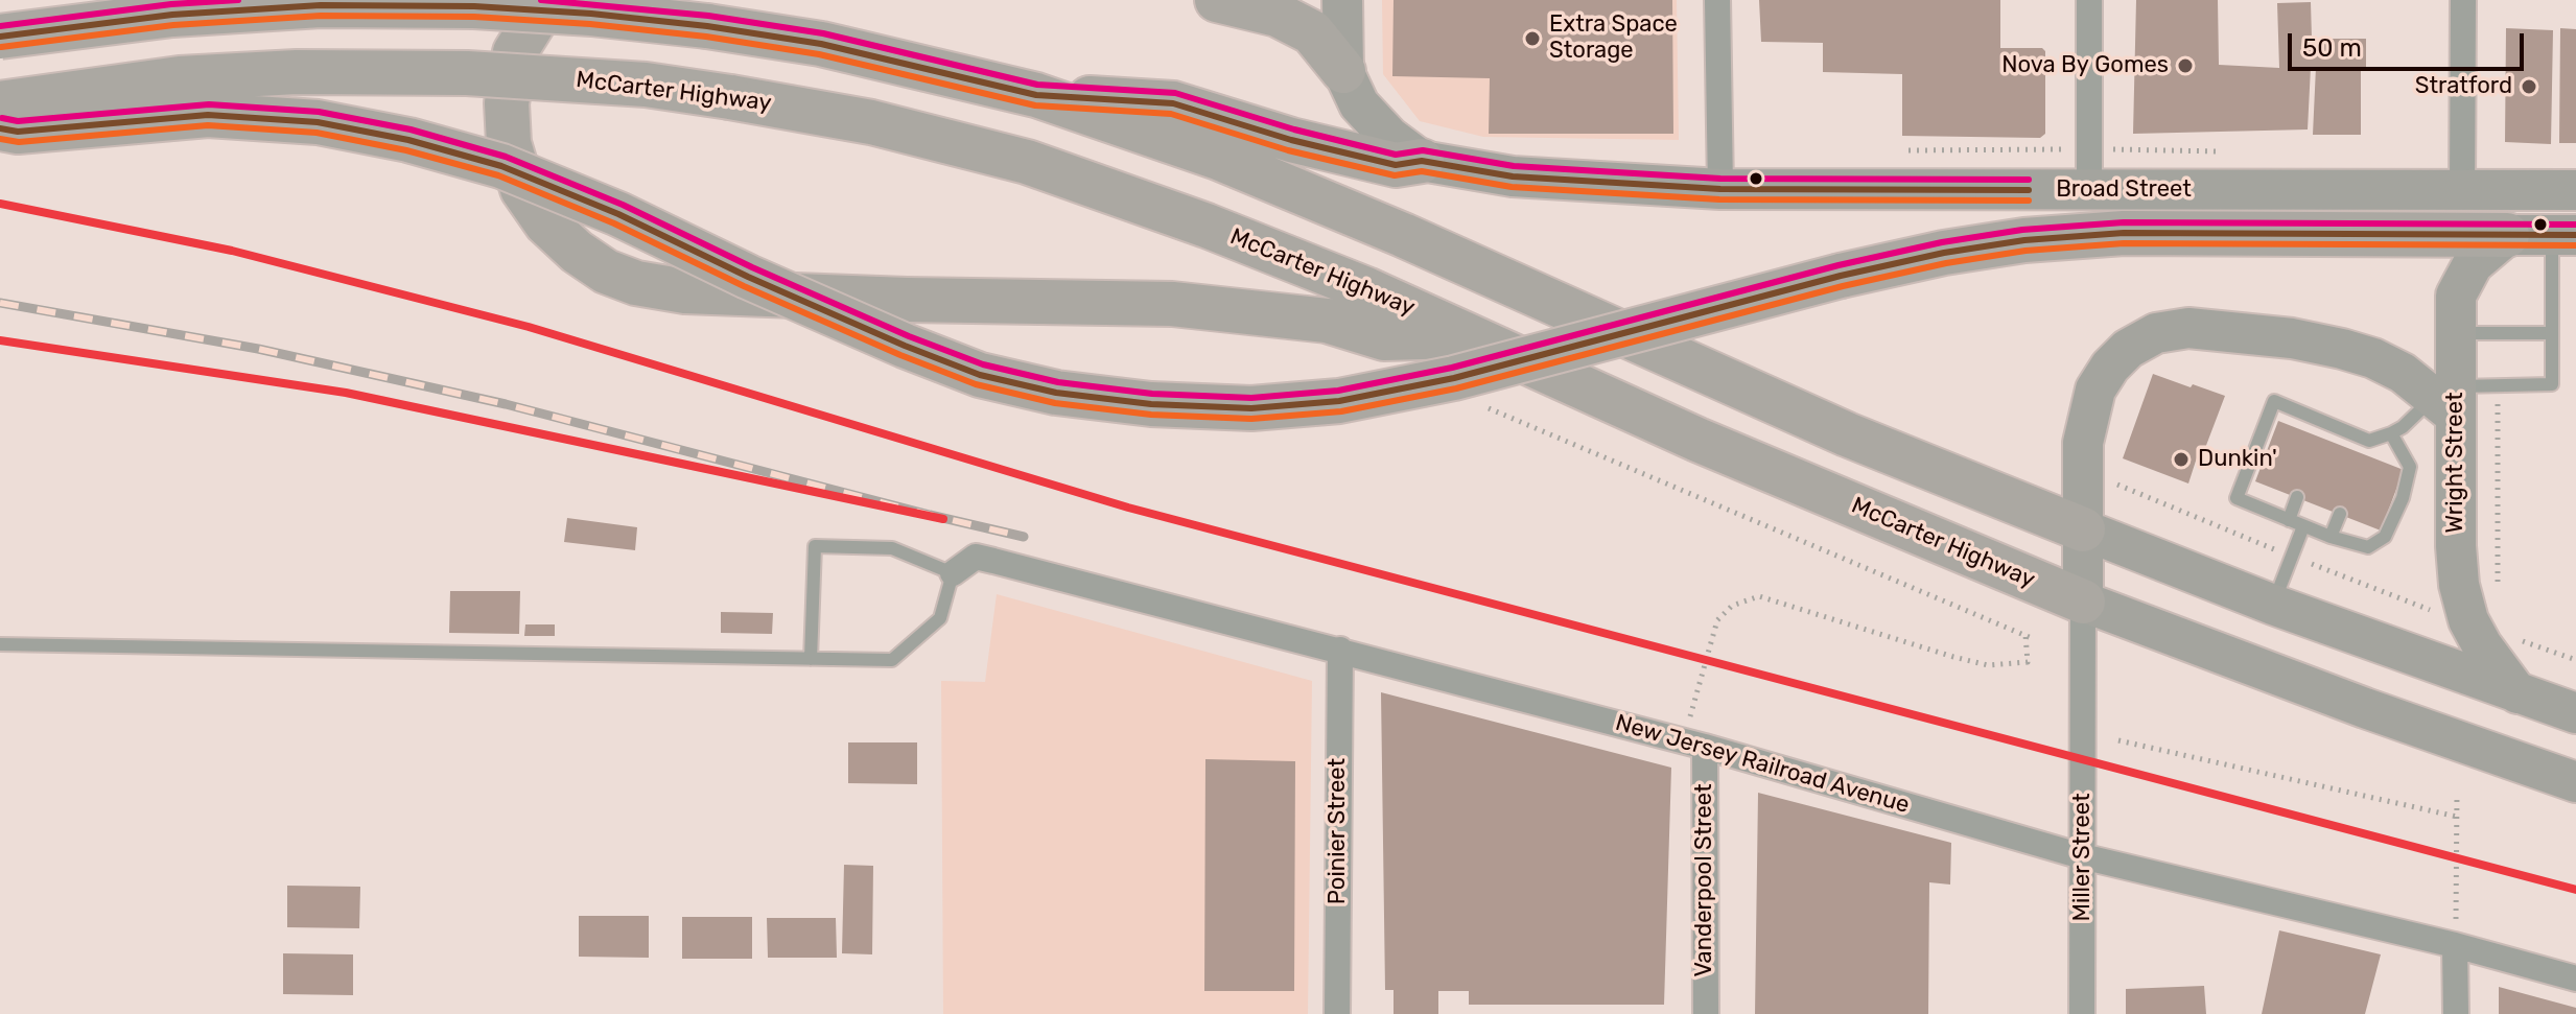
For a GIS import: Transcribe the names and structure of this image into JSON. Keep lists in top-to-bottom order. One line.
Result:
{"streets":{"highway":["McCarter Highway"],"main road":["Broad Street","Wright Street"],"street":["New Jersey Railroad Avenue","Poinier Street","Miller Street","Vanderpool Street"]},"crossings":[["McCarter Highway","Miller Street"],["New Jersey Railroad Avenue","Poinier Street"],["New Jersey Railroad Avenue","Miller Street"],["New Jersey Railroad Avenue","Vanderpool Street"]],"places":["Extra Space Storage","Nova By Gomes","Stratford","Dunkin'"],"scale_bar":"50 m"}
